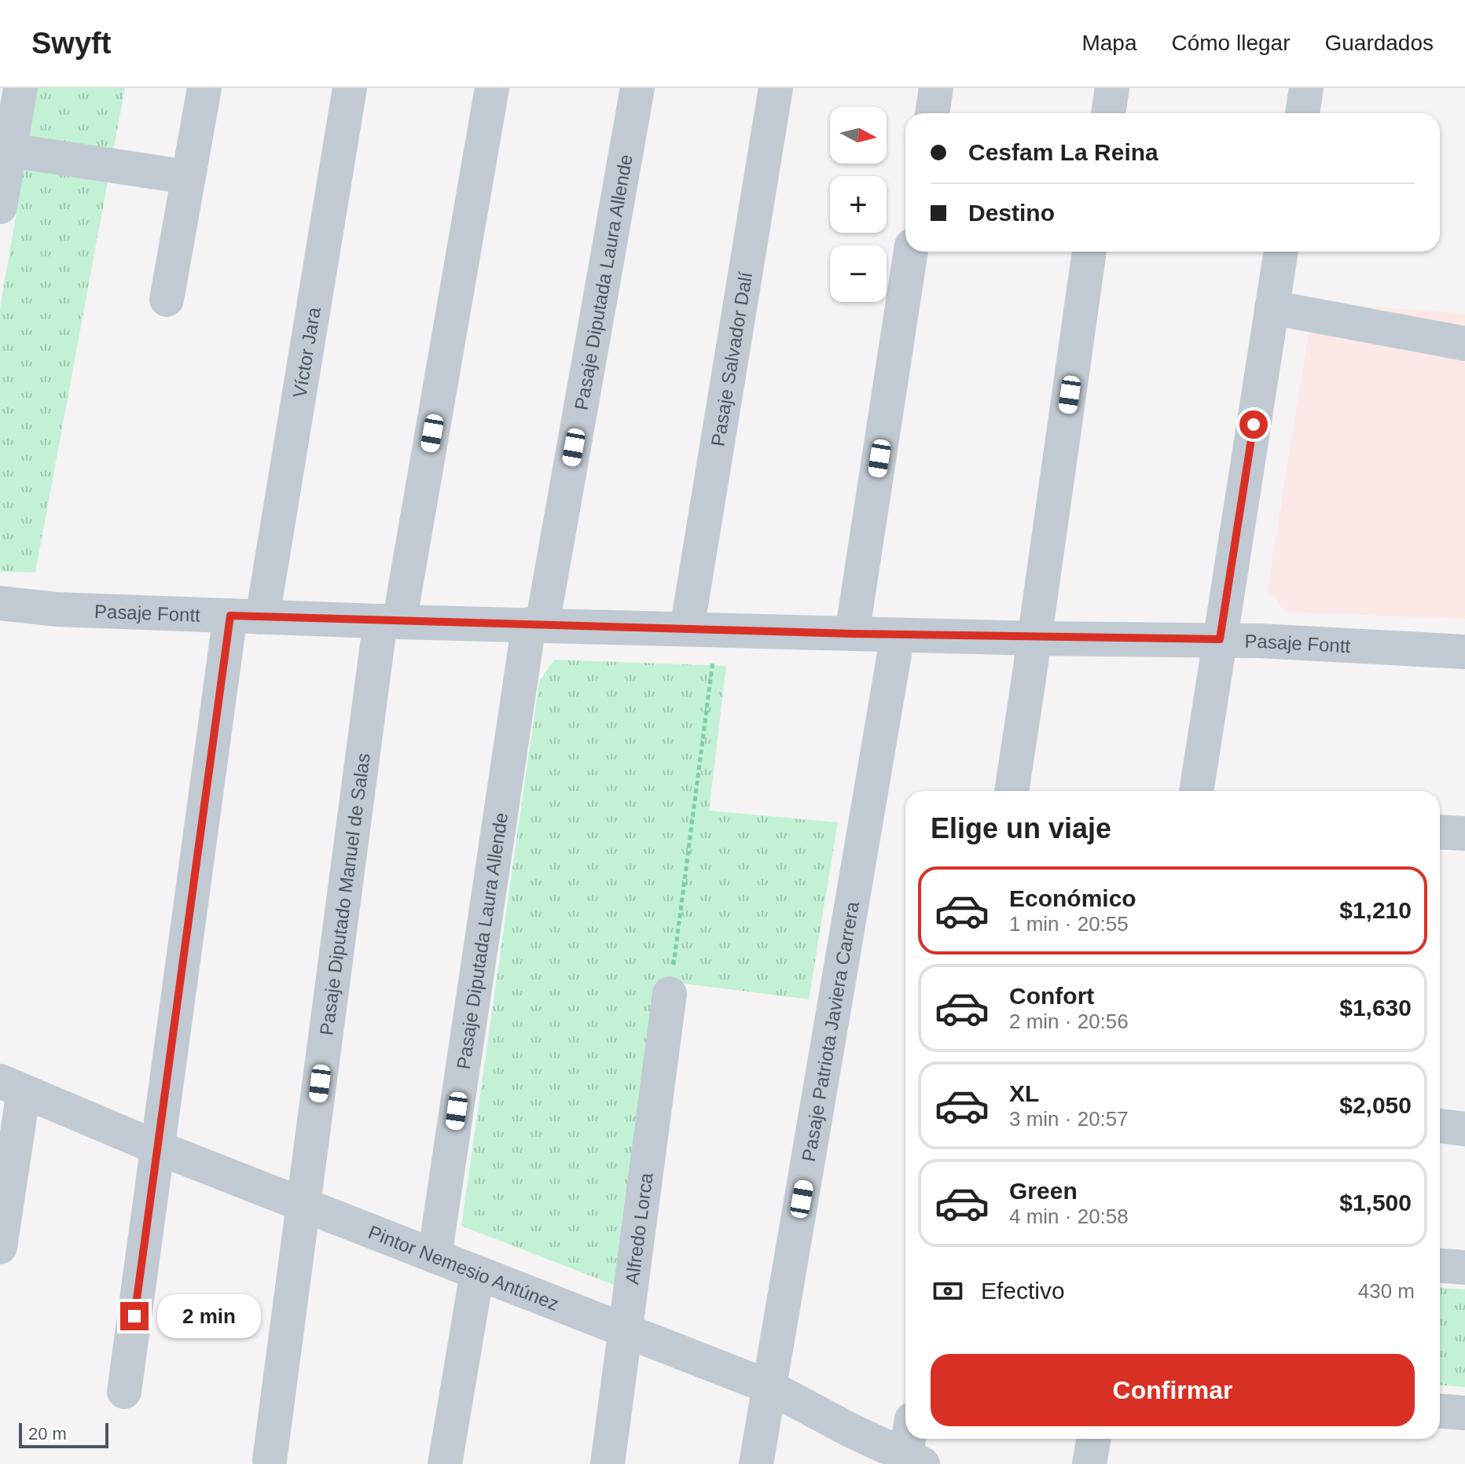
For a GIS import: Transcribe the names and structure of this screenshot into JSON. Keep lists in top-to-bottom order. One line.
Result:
{"streets":{"street":["Pasaje Diputada Laura Allende","Víctor Jara","Pasaje Salvador Dalí","Pasaje Fontt","Pasaje Diputado Manuel de Salas","Pasaje Patriota Javiera Carrera","Alfredo Lorca","Pintor Nemesio Antúnez"]},"crossings":[["Pasaje Diputada Laura Allende","Pasaje Fontt"],["Pasaje Diputada Laura Allende","Pintor Nemesio Antúnez"],["Víctor Jara","Pasaje Fontt"],["Víctor Jara","Pintor Nemesio Antúnez"],["Pasaje Salvador Dalí","Pasaje Fontt"],["Pasaje Fontt","Pasaje Diputado Manuel de Salas"],["Pasaje Fontt","Pasaje Patriota Javiera Carrera"],["Pasaje Diputado Manuel de Salas","Pintor Nemesio Antúnez"],["Pasaje Patriota Javiera Carrera","Pintor Nemesio Antúnez"],["Alfredo Lorca","Pintor Nemesio Antúnez"]],"scale_bar":"20 m","north":"right","page":{"header":"Swyft","nav":["Mapa","Cómo llegar","Guardados"],"map_buttons":["+","−"],"banner":["Cesfam La Reina","Destino"],"heading":"Elige un viaje","list":[{"name":"Económico","note":"1 min · 20:55","value":"$1,210"},{"name":"Confort","note":"2 min · 20:56","value":"$1,630"},{"name":"XL","note":"3 min · 20:57","value":"$2,050"},{"name":"Green","note":"4 min · 20:58","value":"$1,500"}],"pay":["Efectivo","430 m"],"bubble":"2 min","buttons":"Confirmar","scale":"20 m"}}
